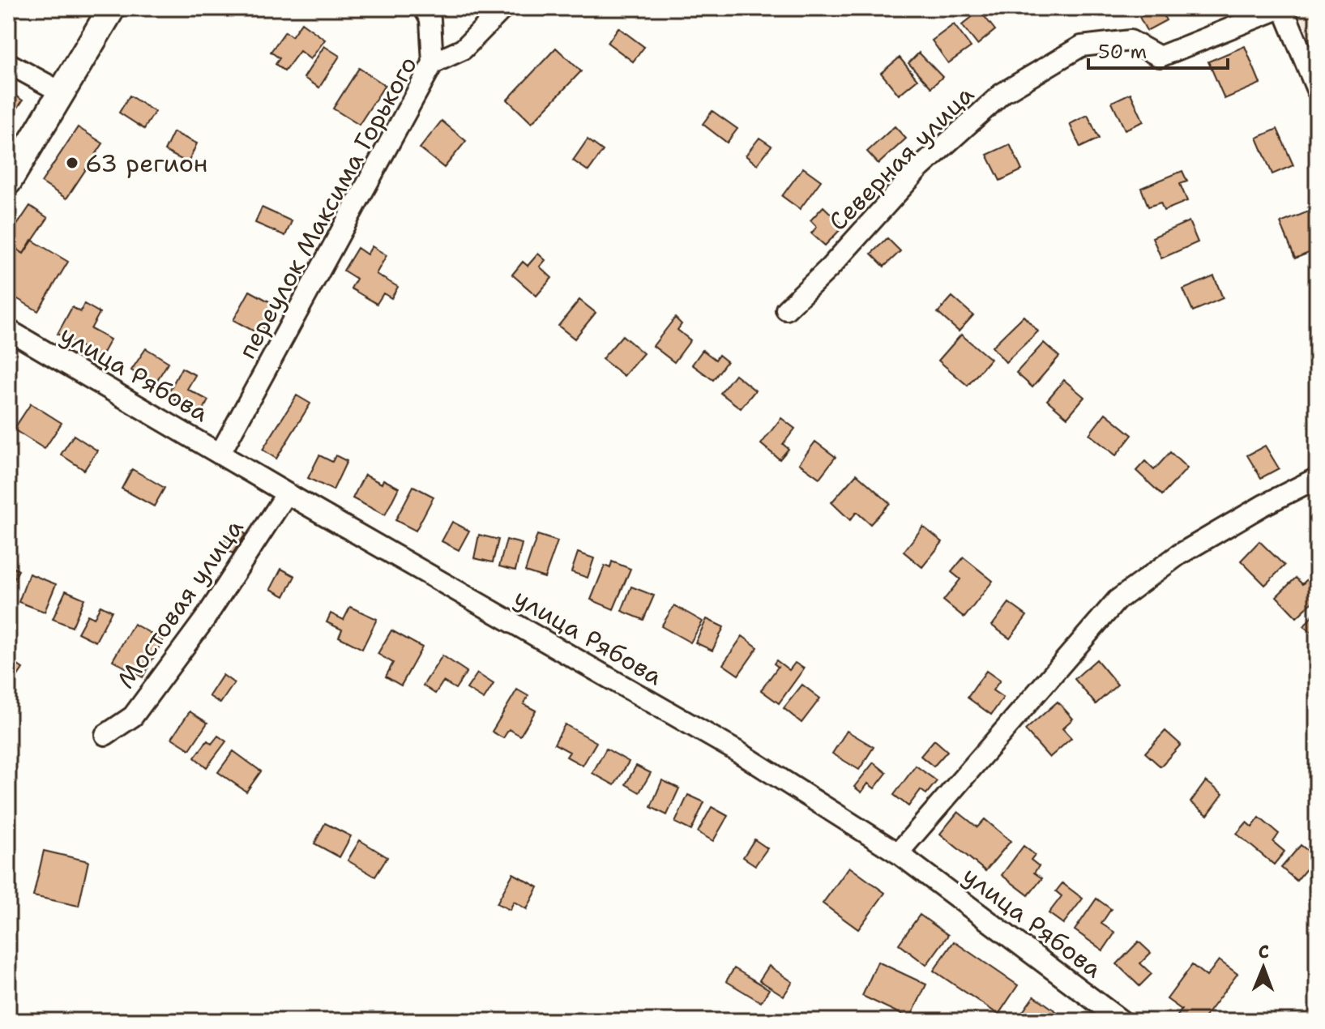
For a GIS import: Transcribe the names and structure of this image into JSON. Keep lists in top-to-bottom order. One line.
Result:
{"streets":{"street":["Северная улица","переулок Максима Горького","улица Рябова","Мостовая улица"]},"crossings":[["переулок Максима Горького","улица Рябова"],["улица Рябова","Мостовая улица"]],"places":["63 регион"],"scale_bar":"50 m","north":"top"}
